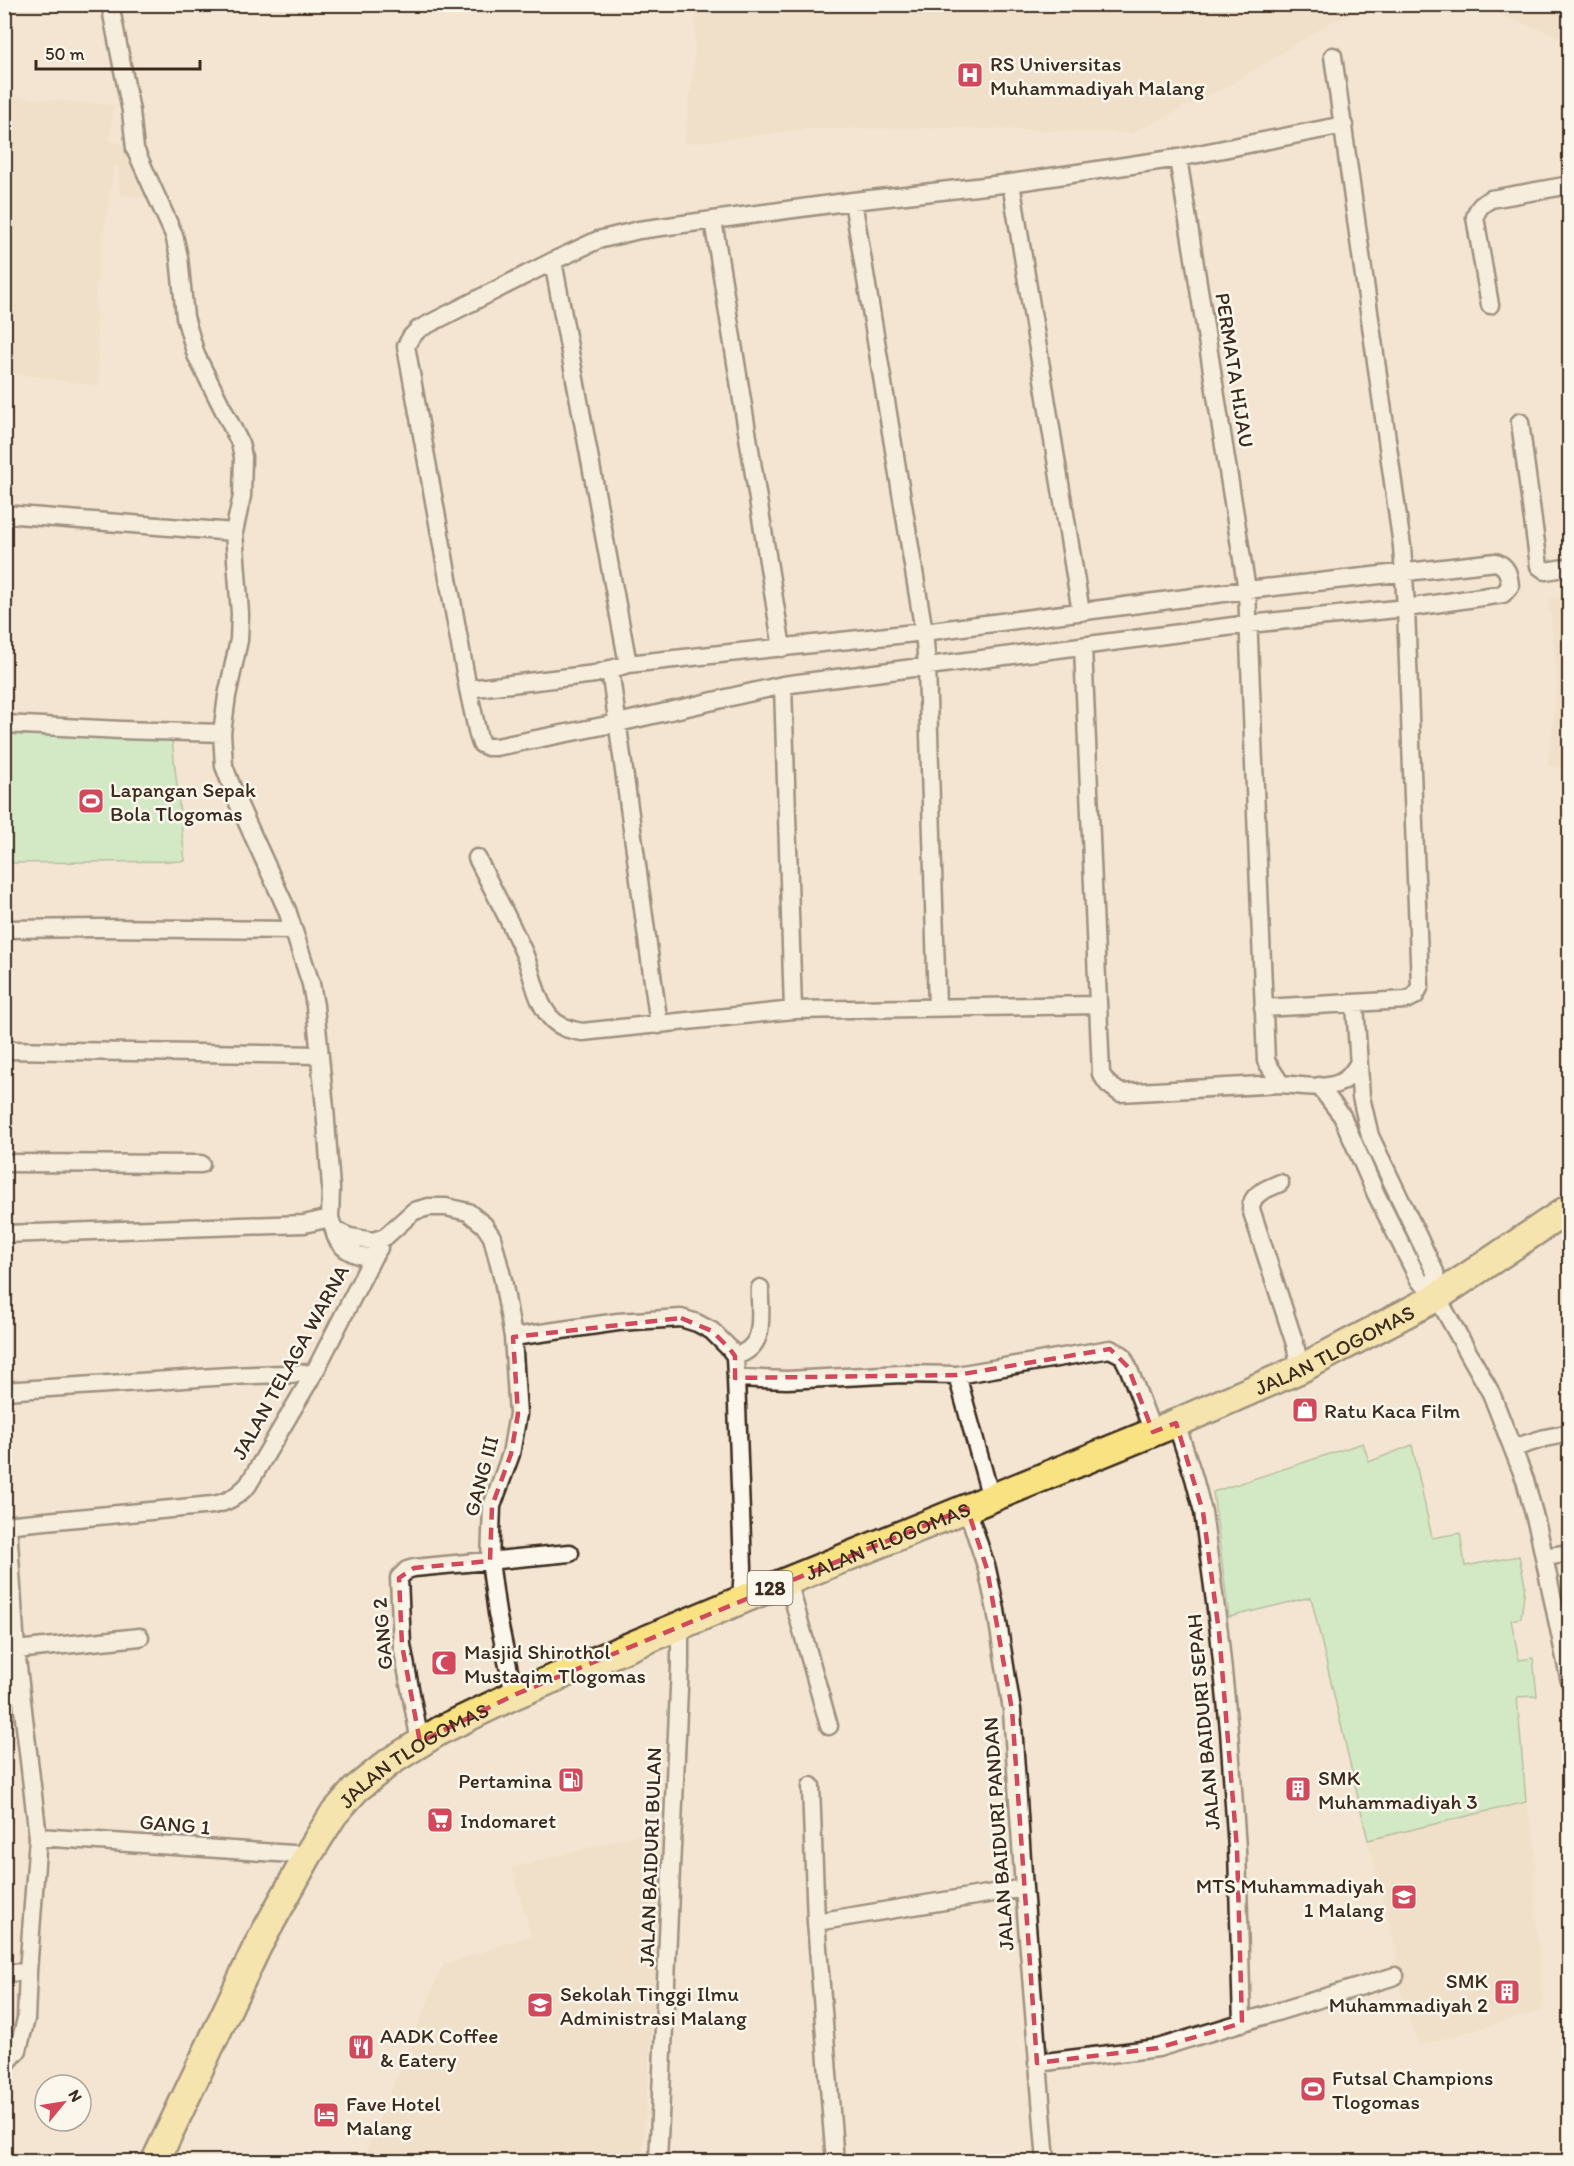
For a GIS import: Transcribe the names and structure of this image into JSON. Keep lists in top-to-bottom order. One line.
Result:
{"streets":{"main road":["JALAN TLOGOMAS","128"],"street":["PERMATA HIJAU","JALAN TELAGA WARNA","GANG III","GANG 2","JALAN BAIDURI SEPAH","GANG 1","JALAN BAIDURI PANDAN","JALAN BAIDURI BULAN"]},"crossings":[["JALAN TLOGOMAS","GANG III"],["JALAN TLOGOMAS","GANG 2"],["JALAN TLOGOMAS","JALAN BAIDURI SEPAH"],["JALAN TLOGOMAS","GANG 1"],["JALAN TLOGOMAS","JALAN BAIDURI PANDAN"],["JALAN TLOGOMAS","JALAN BAIDURI BULAN"],["JALAN TELAGA WARNA","GANG III"],["GANG III","GANG 2"],["JALAN BAIDURI SEPAH","JALAN BAIDURI PANDAN"]],"places":{"hospital":["RS Universitas Muhammadiyah Malang"],"sports":["Lapangan Sepak Bola Tlogomas","Futsal Champions Tlogomas"],"shop":["Ratu Kaca Film"],"mosque":["Masjid Shirothol Mustaqim Tlogomas"],"fuel station":["Pertamina"],"building":["SMK Muhammadiyah 3","SMK Muhammadiyah 2"],"supermarket":["Indomaret"],"school or university":["MTS Muhammadiyah 1 Malang","Sekolah Tinggi Ilmu Administrasi Malang"],"restaurant":["AADK Coffee & Eatery"],"hotel":["Fave Hotel Malang"]},"scale_bar":"50 m","north":"top right"}
